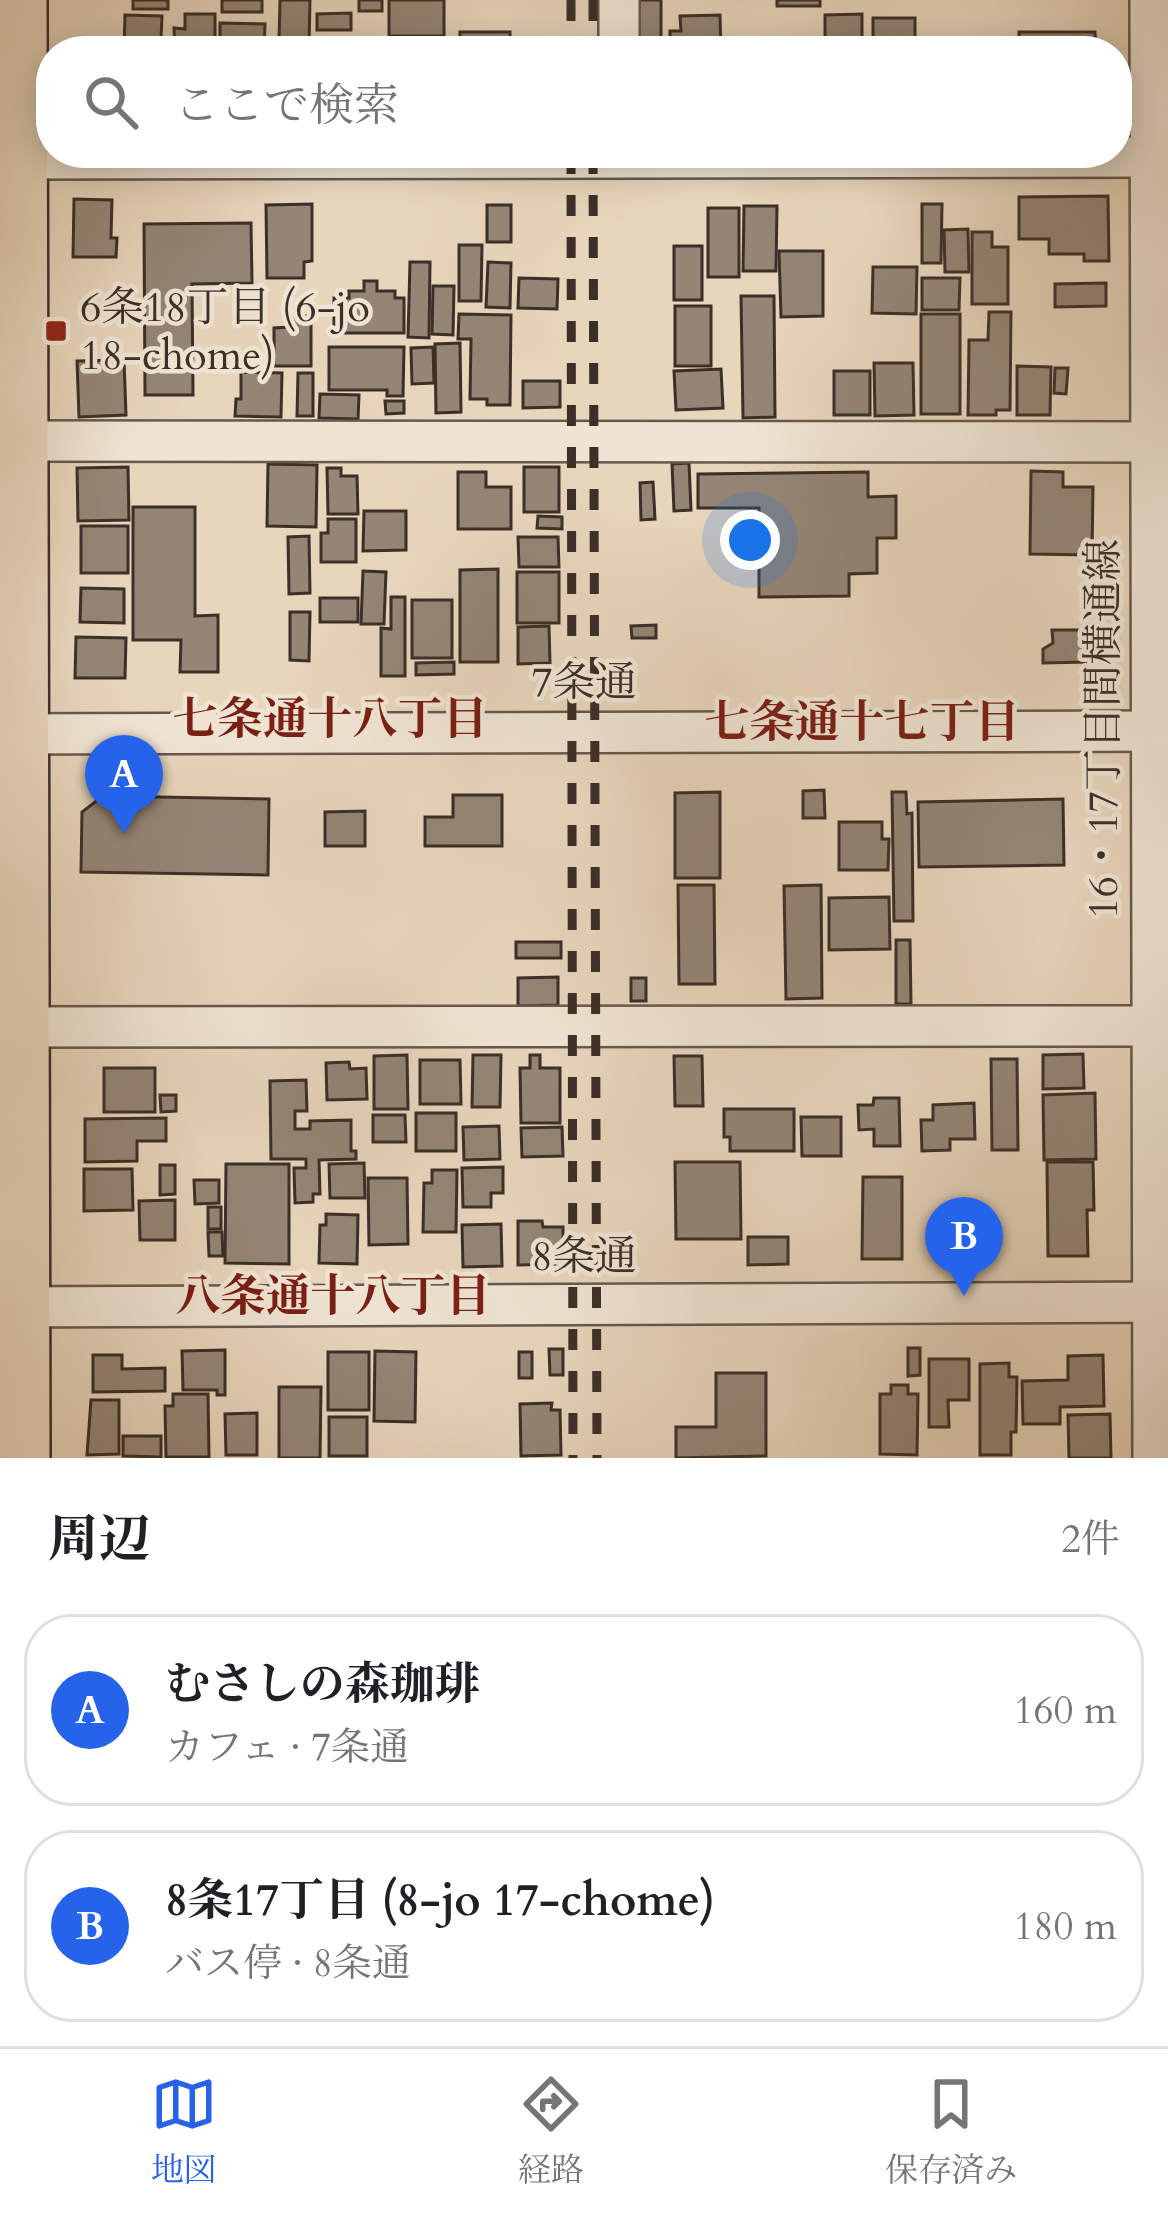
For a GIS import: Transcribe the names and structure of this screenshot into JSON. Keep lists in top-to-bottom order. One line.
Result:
{"streets":{"street":["7条通","16・17丁目間横通線","8条通"]},"crossings":[["7条通","16・17丁目間横通線"],["16・17丁目間横通線","8条通"]],"districts":["七条通十八丁目","七条通十七丁目","八条通十八丁目"],"places":{"transit":["6条18丁目 (6-jo 18-chome)"]},"page":{"search":"ここで検索","pins":["A","B"],"heading":["周辺","2件"],"list":[{"mark":"A","name":"むさしの森珈琲","note":"カフェ · 7条通","value":"160 m"},{"mark":"B","name":"8条17丁目 (8-jo 17-chome)","note":"バス停 · 8条通","value":"180 m"}],"nav":["地図","経路","保存済み"]}}
